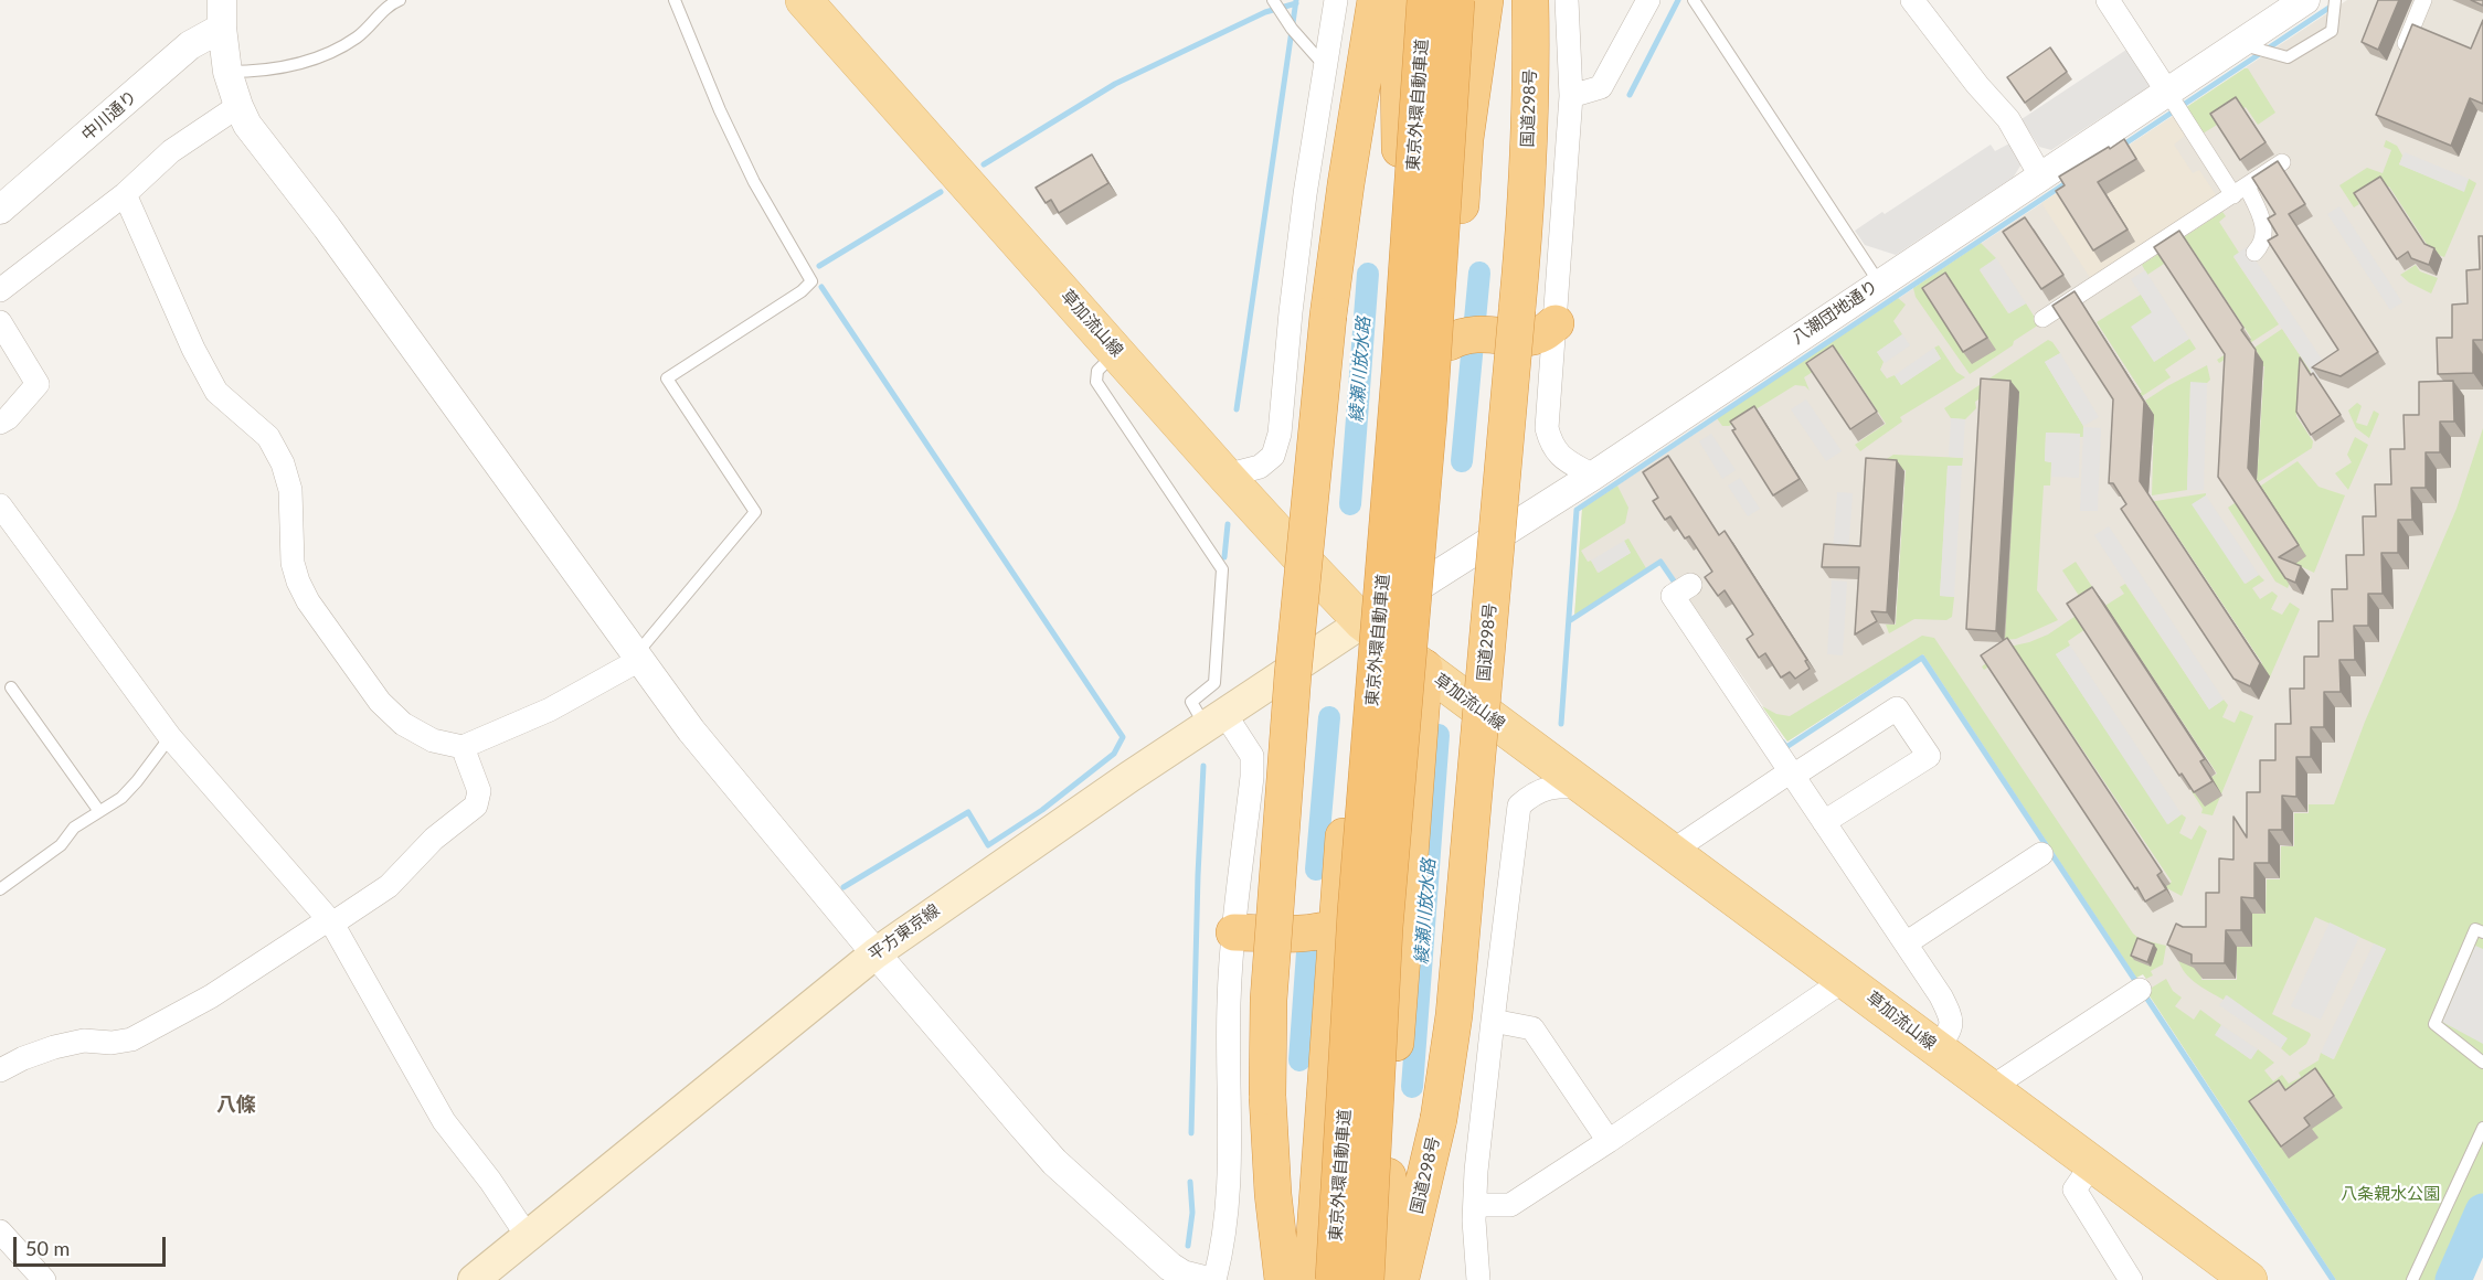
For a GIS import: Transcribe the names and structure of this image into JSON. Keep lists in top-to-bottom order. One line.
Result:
{"streets":{"highway":["東京外環自動車道","国道298号"],"main road":["草加流山線","平方東京線"],"street":["中川通り","八潮団地通り"]},"crossings":[["国道298号","八潮団地通り"],["国道298号","草加流山線"],["八潮団地通り","草加流山線"],["八潮団地通り","平方東京線"],["草加流山線","平方東京線"]],"districts":["八條"],"water":["綾瀬川放水路"],"parks":["八条親水公園"],"scale_bar":"50 m"}
